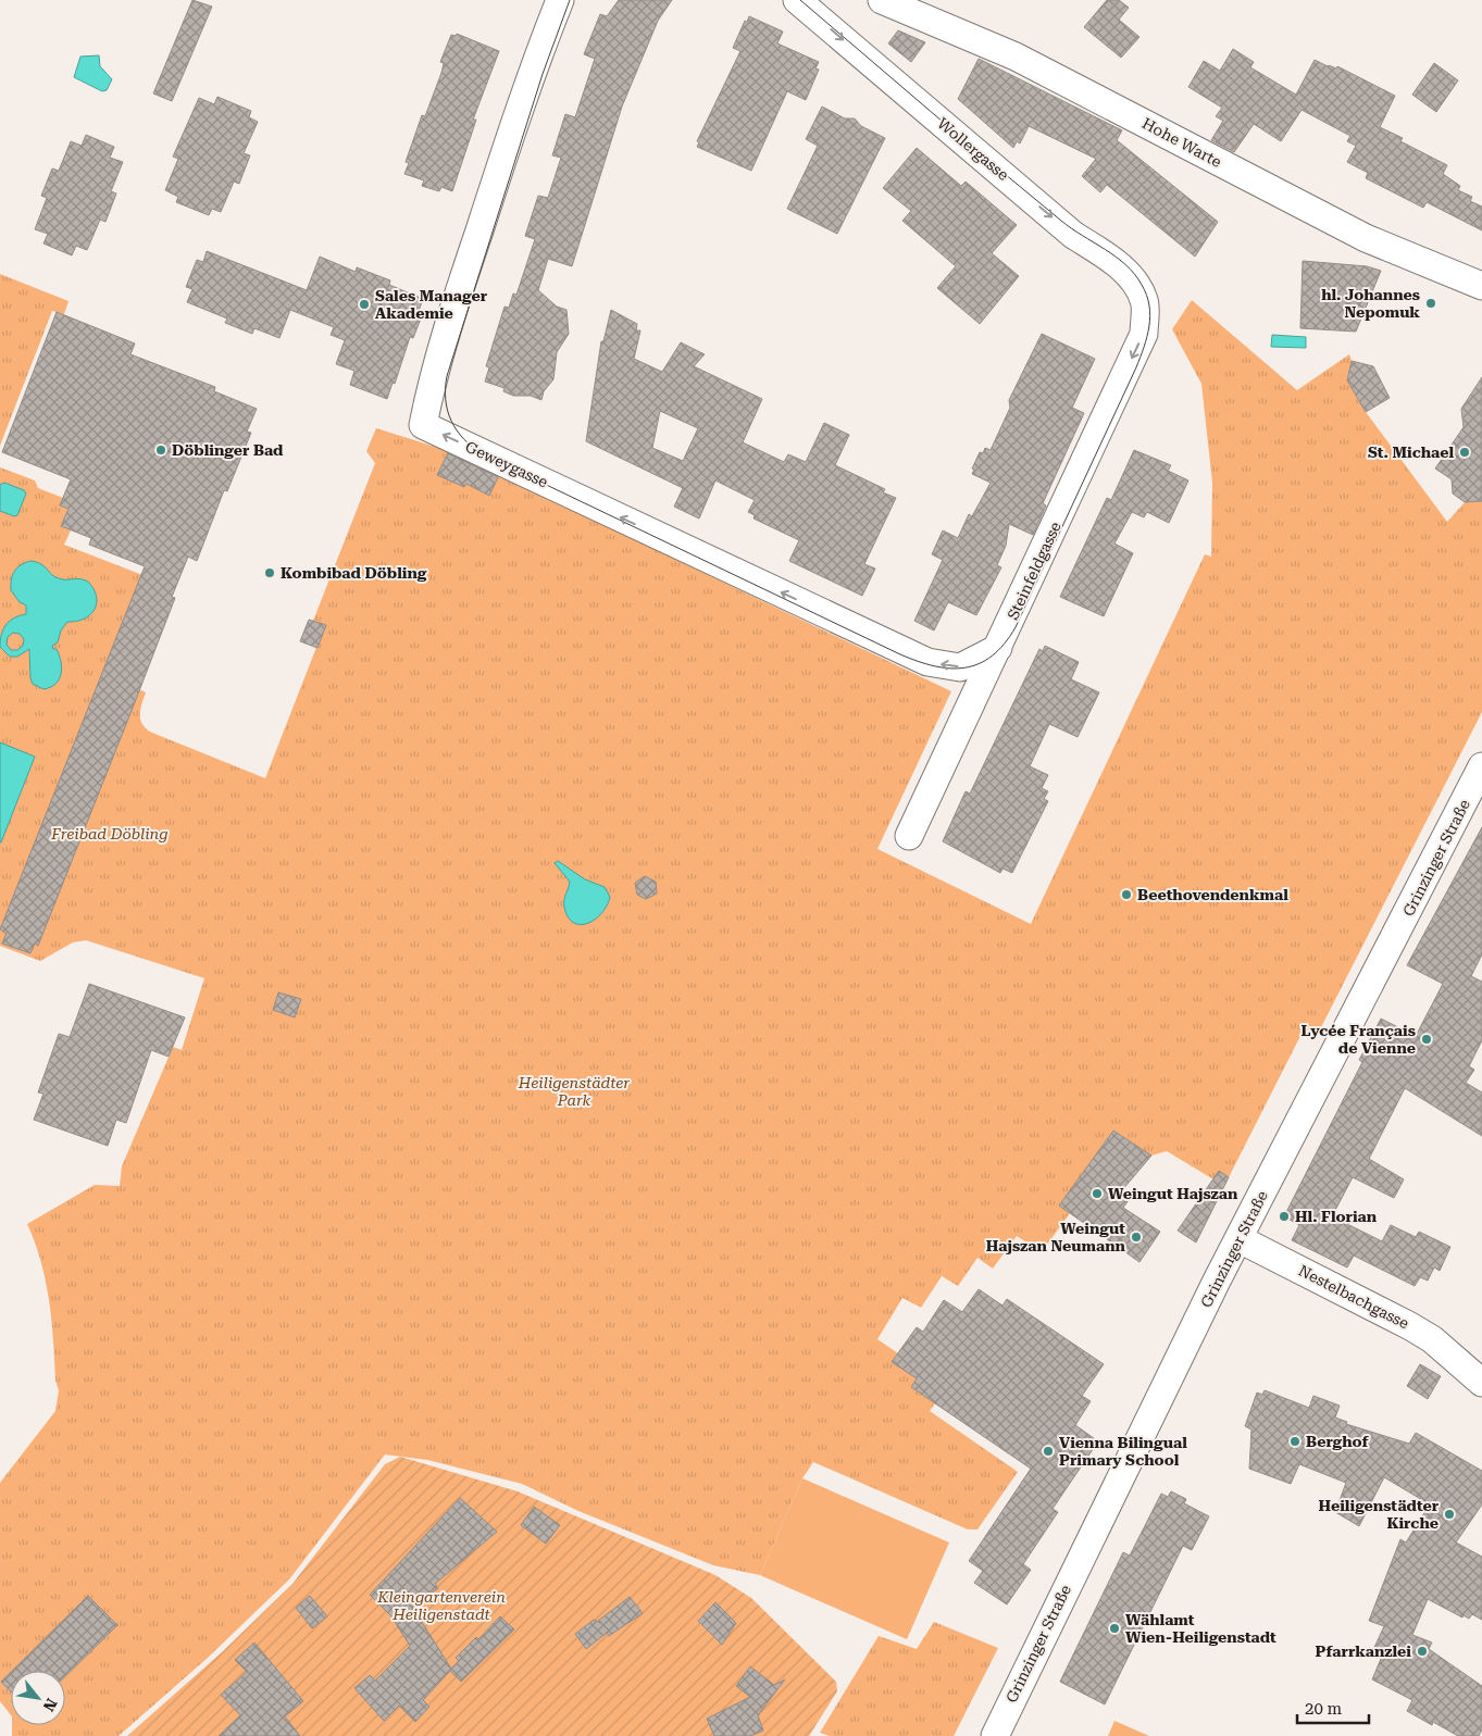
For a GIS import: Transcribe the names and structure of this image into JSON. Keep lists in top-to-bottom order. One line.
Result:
{"streets":{"street":["Hohe Warte","Wollergasse","Geweygasse","Steinfeldgasse","Grinzinger Straße","Nestelbachgasse"]},"crossings":[["Wollergasse","Steinfeldgasse"],["Geweygasse","Steinfeldgasse"],["Grinzinger Straße","Nestelbachgasse"]],"one_way":["Wollergasse","Steinfeldgasse"],"parks":["Freibad Döbling","Heiligenstädter Park","Kleingartenverein Heiligenstadt"],"places":["hl. Johannes Nepomuk","Sales Manager Akademie","Döblinger Bad","St. Michael","Kombibad Döbling","Beethovendenkmal","Lycée Français de Vienne","Weingut Hajszan","Hl. Florian","Weingut Hajszan Neumann","Berghof","Vienna Bilingual Primary School","Heiligenstädter Kirche","Wählamt Wien-Heiligenstadt","Pfarrkanzlei"],"scale_bar":"20 m","north":"bottom right"}
